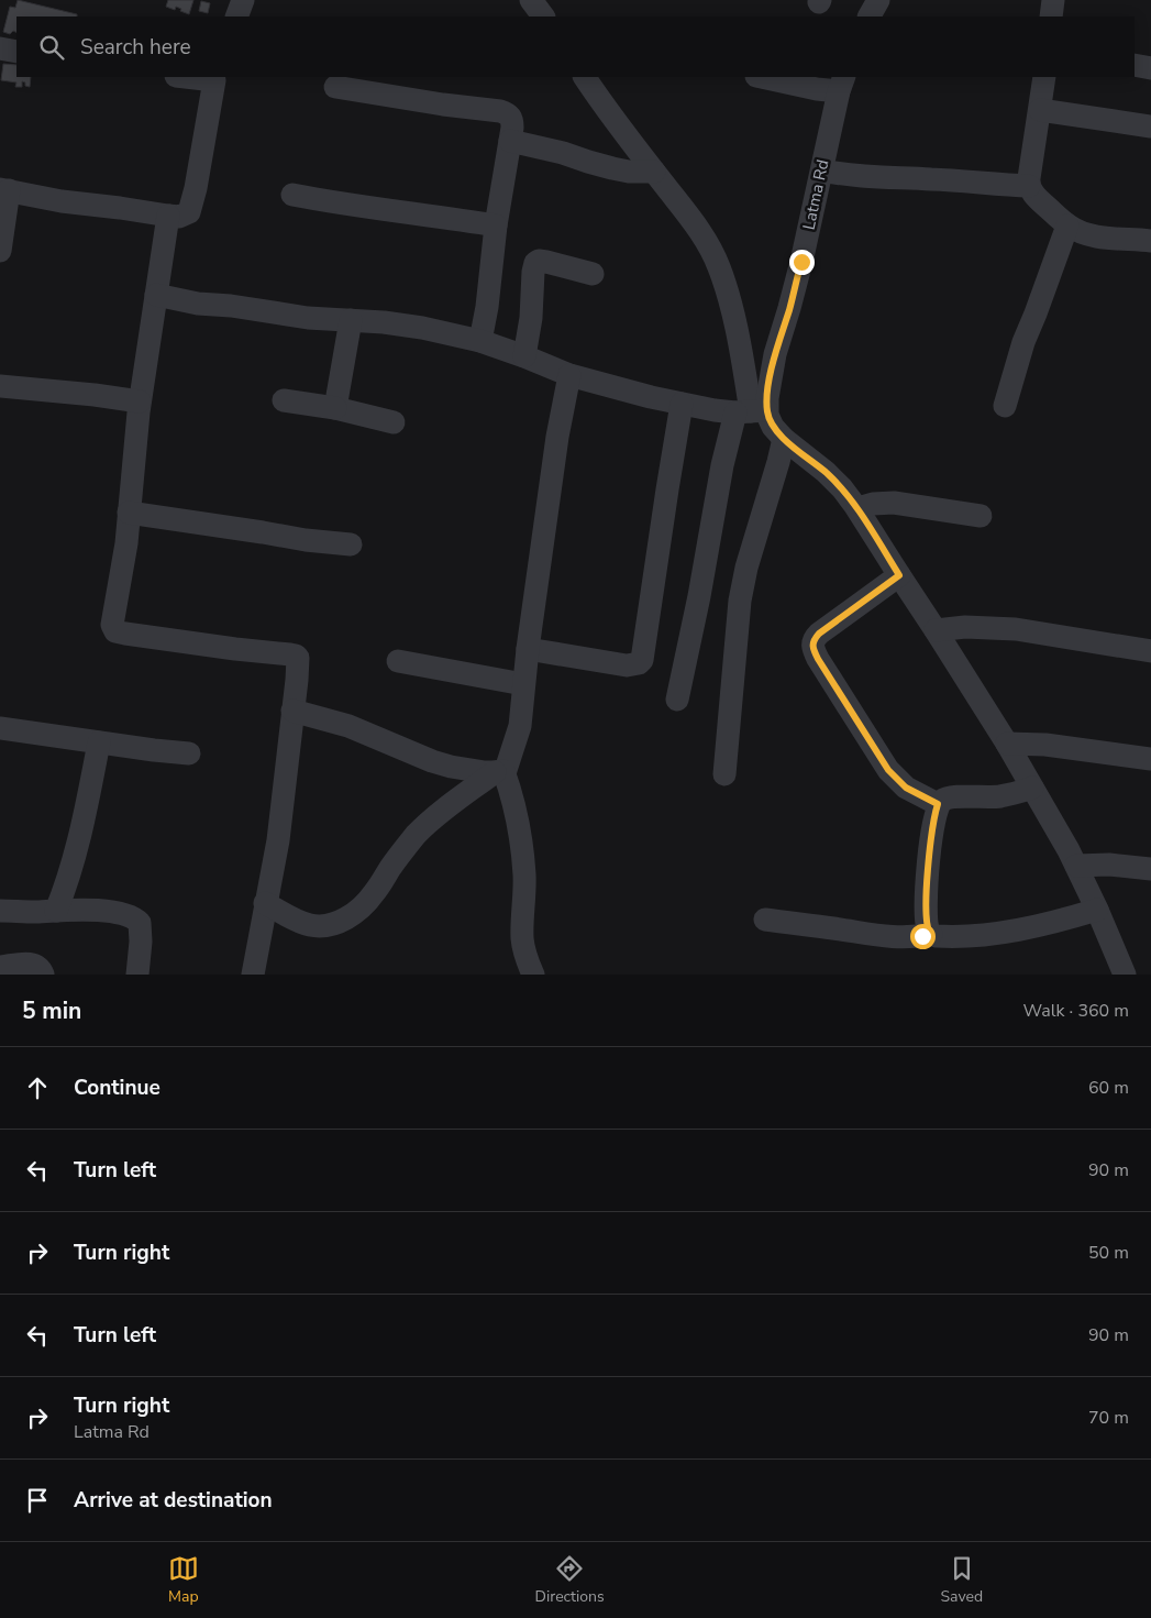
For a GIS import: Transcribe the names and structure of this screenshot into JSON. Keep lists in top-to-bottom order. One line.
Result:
{"streets":{"street":["Latma Rd"]},"page":{"search":"Search here","heading":["5 min","Walk · 360 m"],"list":[["Continue","60 m"],["Turn left","90 m"],["Turn right","50 m"],["Turn left","90 m"],["Turn right","Latma Rd","70 m"],"Arrive at destination"],"nav":["Map","Directions","Saved"]}}
